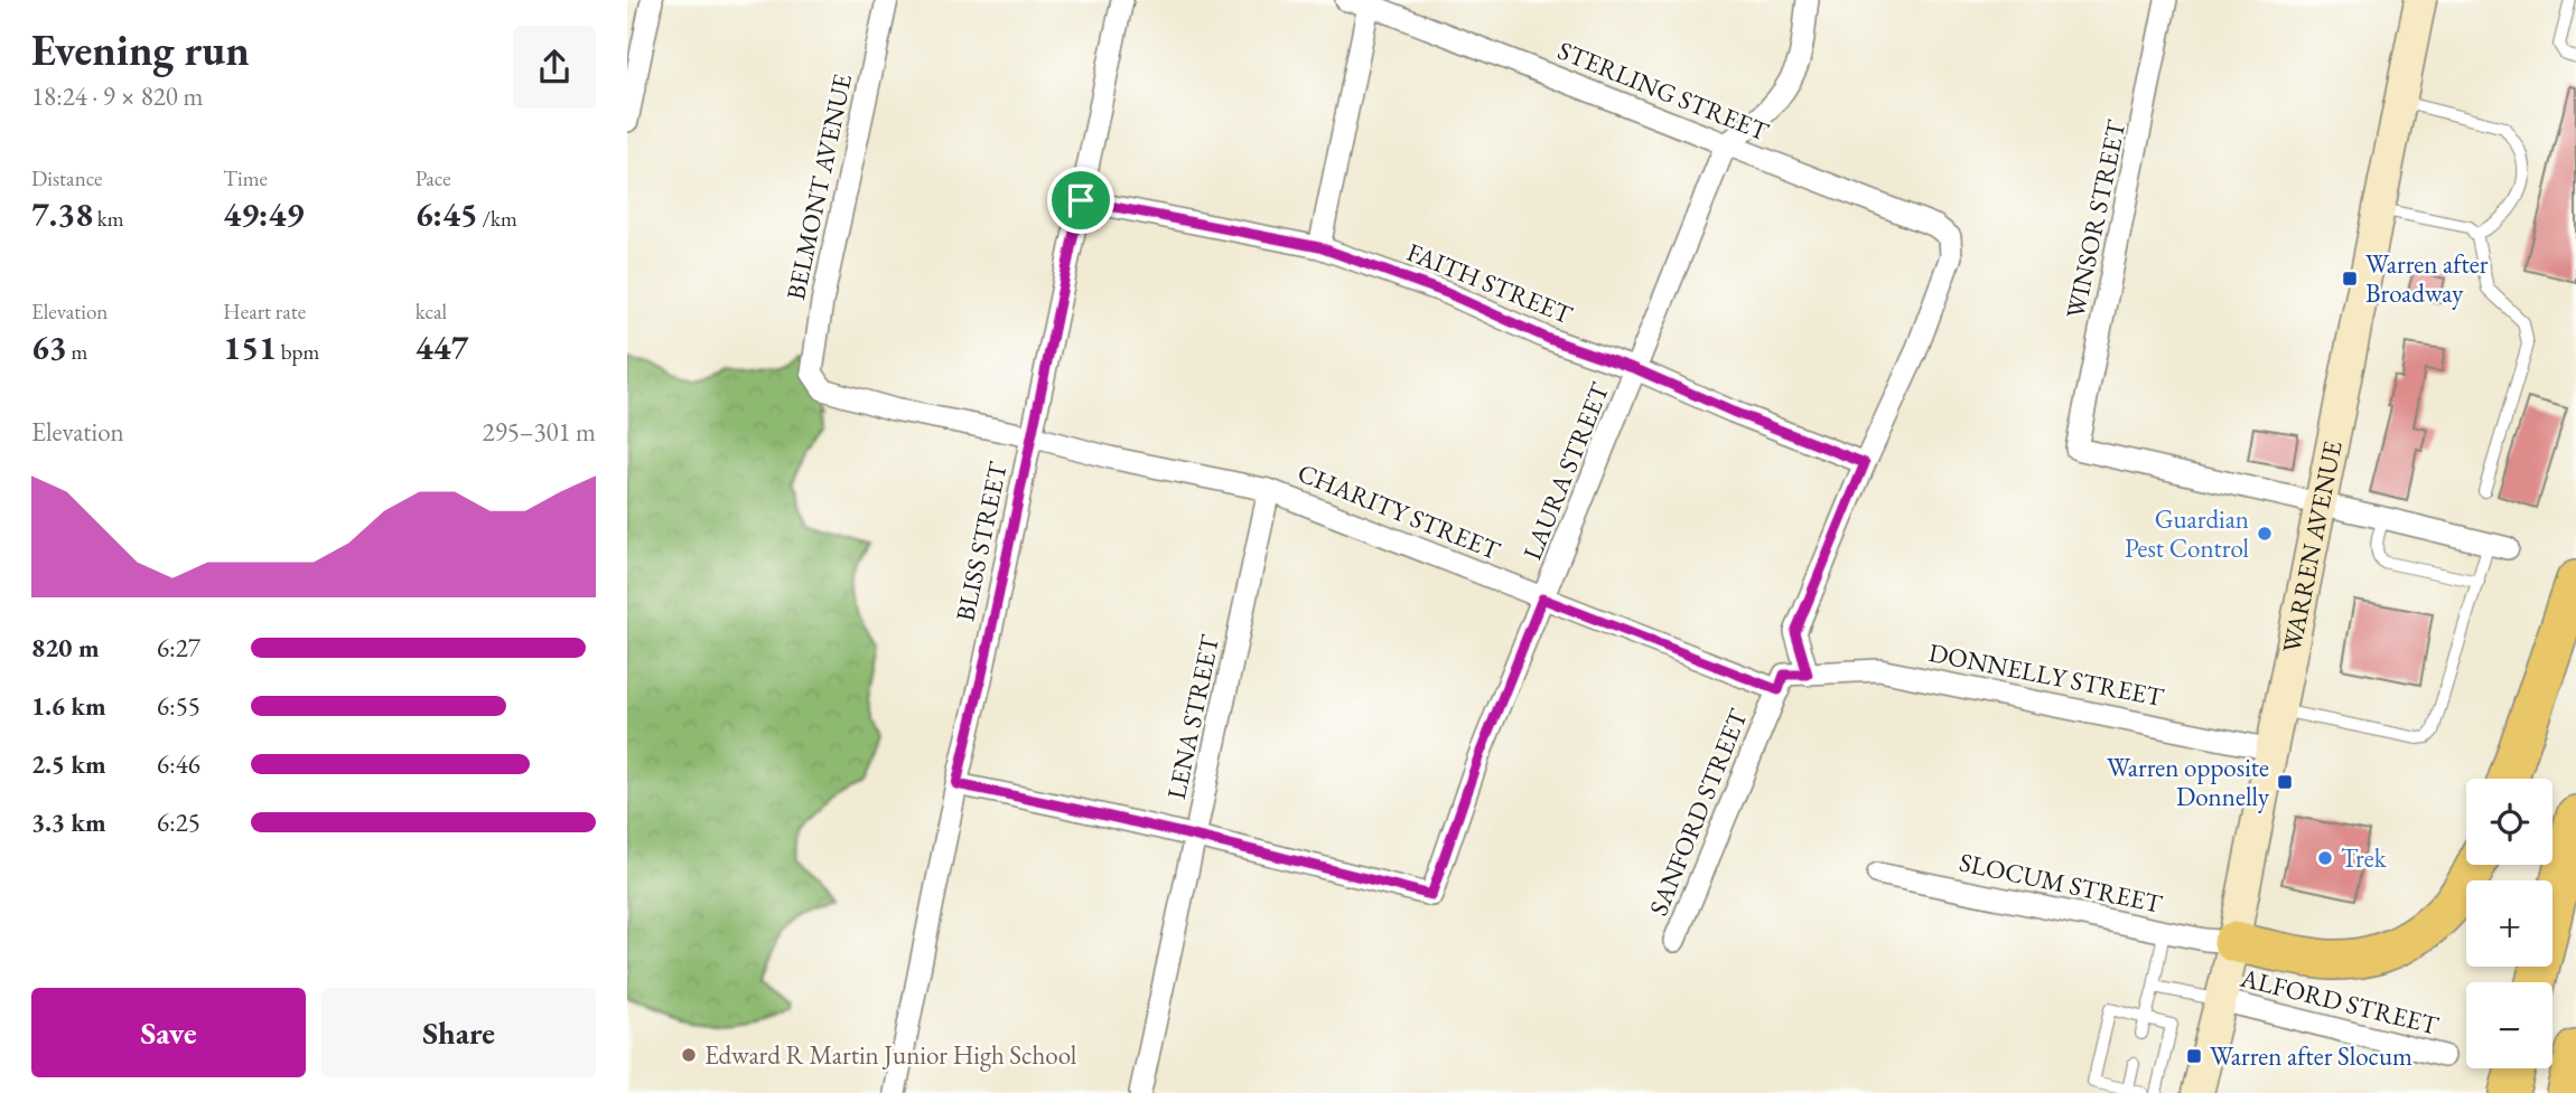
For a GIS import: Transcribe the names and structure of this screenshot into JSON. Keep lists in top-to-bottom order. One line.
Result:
{"streets":{"main road":["WARREN AVENUE"],"street":["STERLING STREET","BELMONT AVENUE","WINSOR STREET","FAITH STREET","LAURA STREET","CHARITY STREET","BLISS STREET","DONNELLY STREET","LENA STREET","SANFORD STREET","SLOCUM STREET","ALFORD STREET"]},"crossings":[["STERLING STREET","FAITH STREET"],["STERLING STREET","LAURA STREET"],["BELMONT AVENUE","CHARITY STREET"],["WINSOR STREET","WARREN AVENUE"],["FAITH STREET","LAURA STREET"],["FAITH STREET","BLISS STREET"],["LAURA STREET","CHARITY STREET"],["LAURA STREET","LENA STREET"],["CHARITY STREET","BLISS STREET"],["CHARITY STREET","LENA STREET"],["CHARITY STREET","SANFORD STREET"],["WARREN AVENUE","DONNELLY STREET"],["WARREN AVENUE","SLOCUM STREET"],["WARREN AVENUE","ALFORD STREET"],["DONNELLY STREET","SANFORD STREET"]],"places":{"transit":["Warren after Broadway","Warren opposite Donnelly","Warren after Slocum"],"other":["Guardian Pest Control","Trek","Edward R Martin Junior High School"]},"page":{"heading":["Evening run","18:24 · 9 × 820 m"],"stats":[["Distance","7.38 km"],["Time","49:49"],["Pace","6:45 /km"],["Elevation","63 m"],["Heart rate","151 bpm"],["kcal","447"]],"chart":["Elevation","295–301 m"],"list":[{"name":"820 m","note":"6:27"},{"name":"1.6 km","note":"6:55"},{"name":"2.5 km","note":"6:46"},{"name":"3.3 km","note":"6:25"}],"map_buttons":["+","−"],"buttons":["Save","Share"]}}
